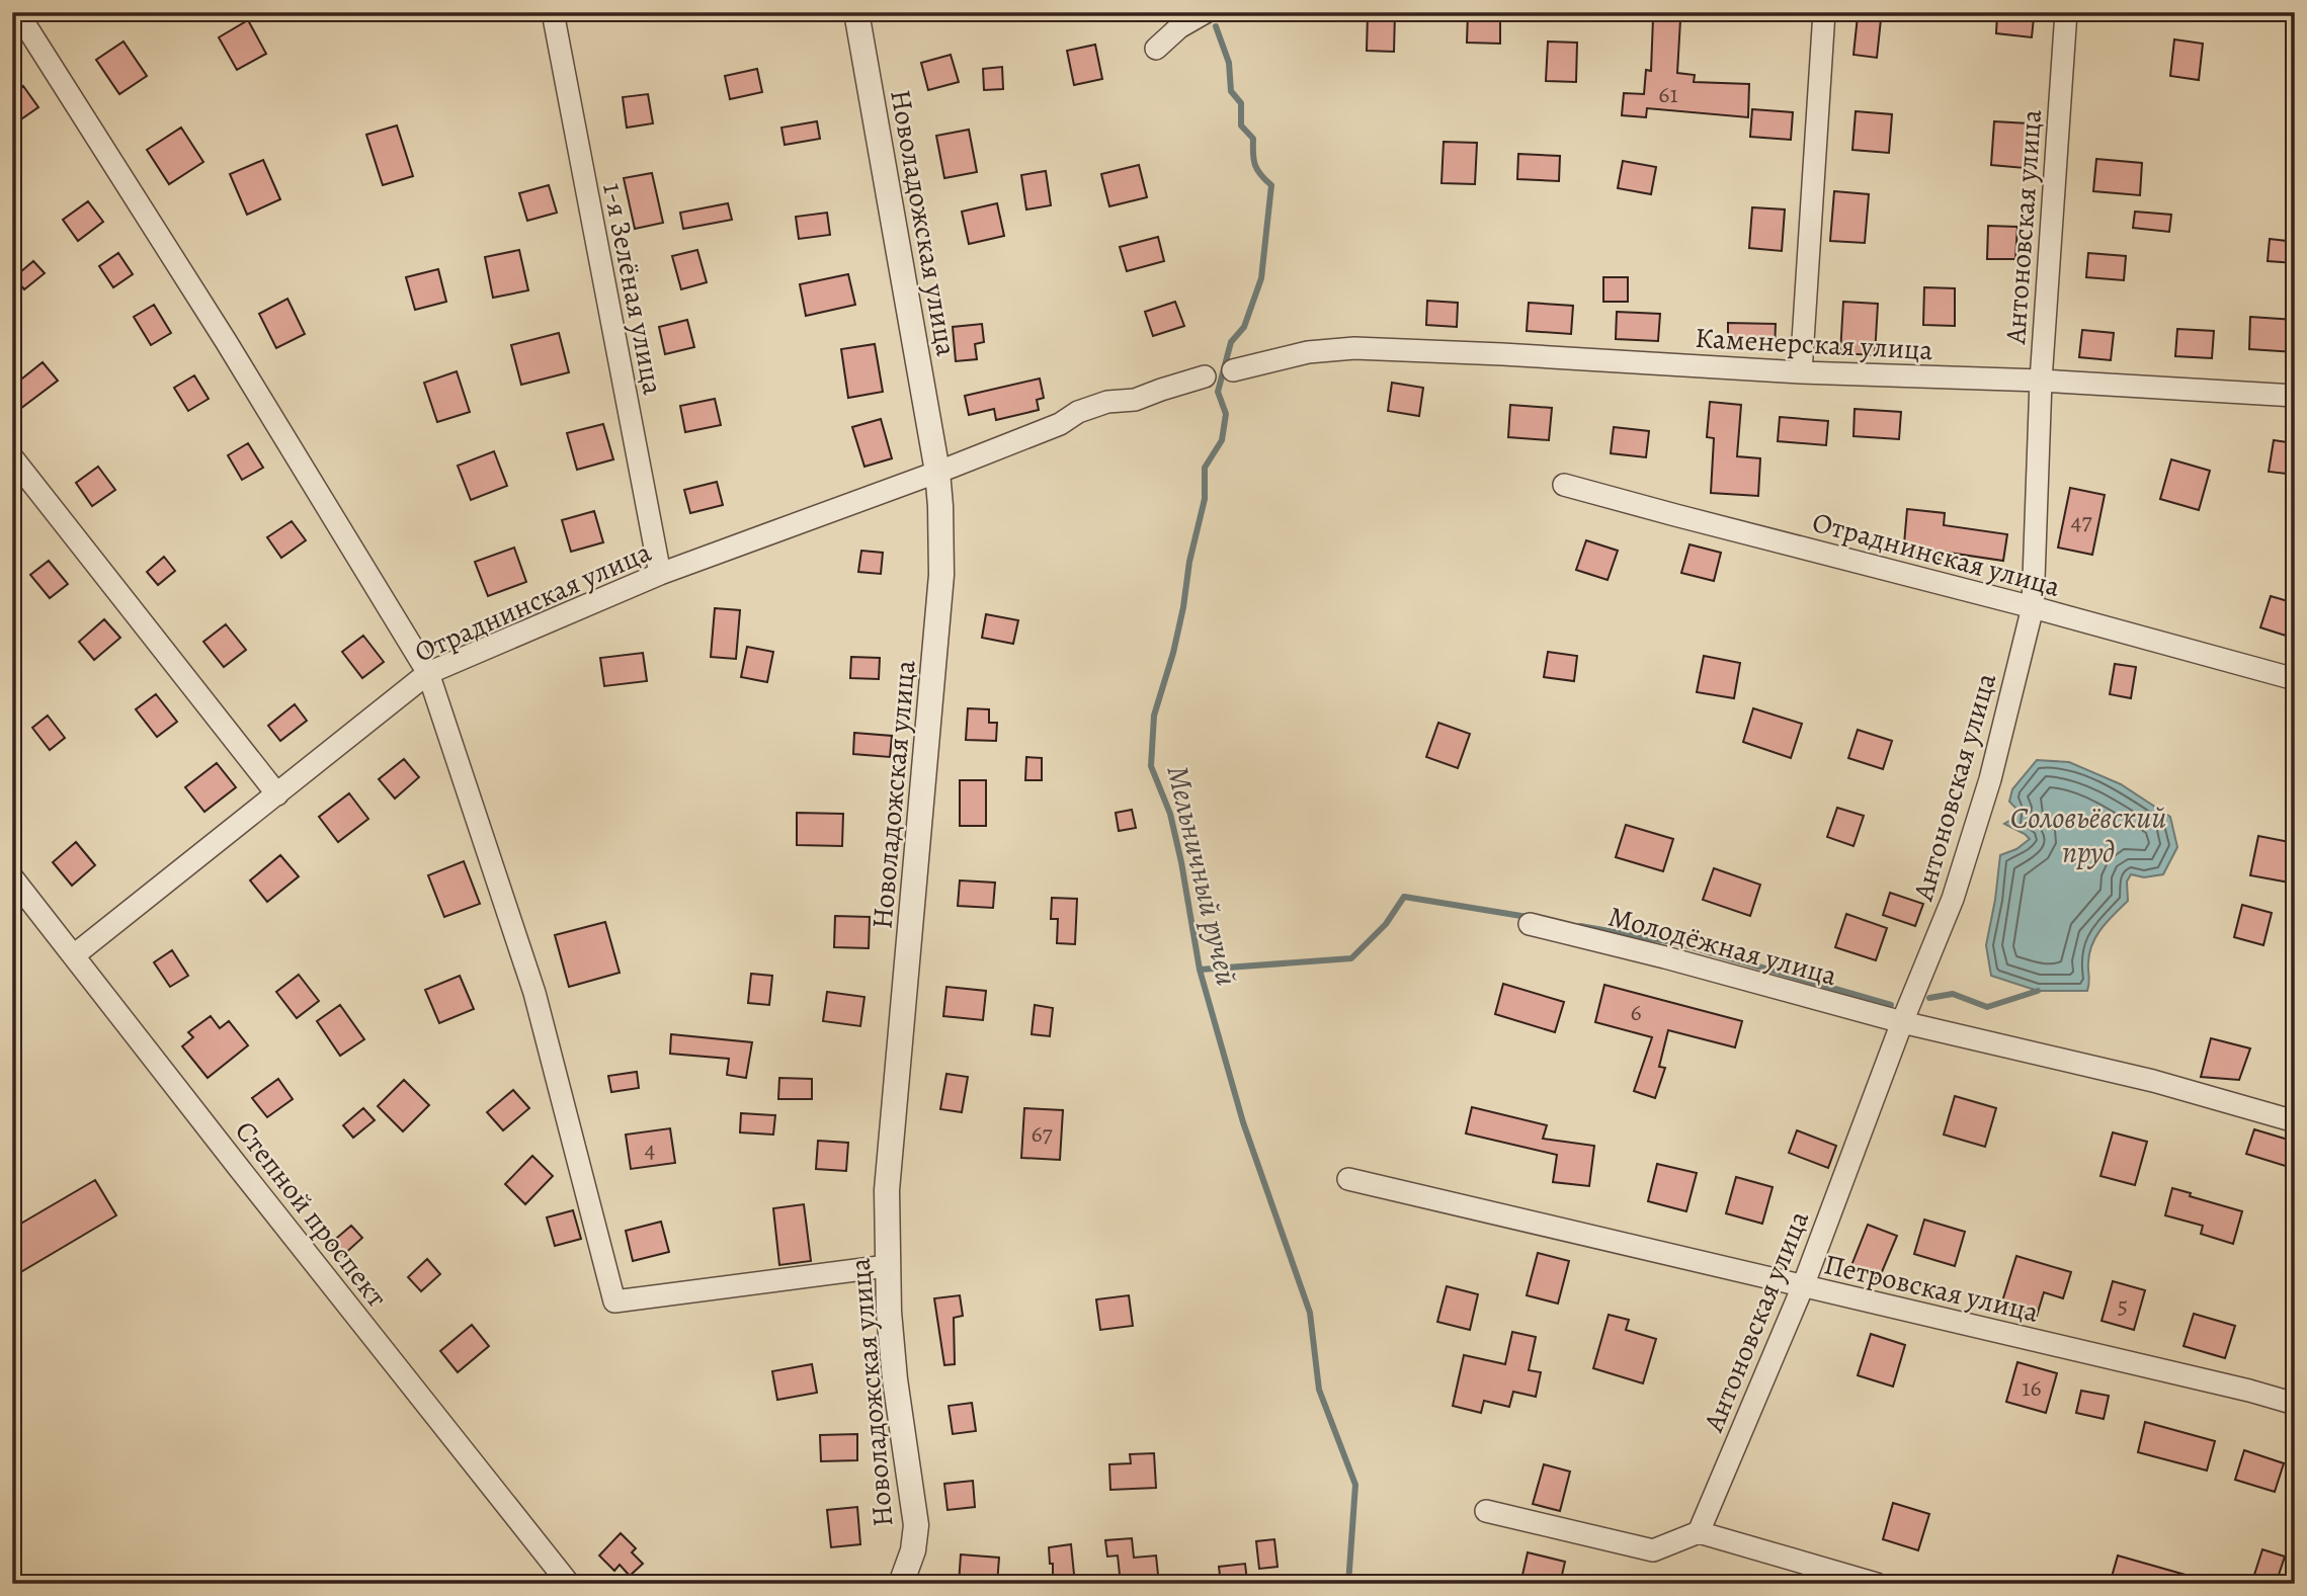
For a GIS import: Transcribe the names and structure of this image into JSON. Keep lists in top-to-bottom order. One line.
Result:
{"streets":{"street":["Новоладожская улица","Антоновская улица","1-я Зелёная улица","Каменерская улица","Отраднинская улица","Молодёжная улица","Степной проспект","Петровская улица"]},"crossings":[["Новоладожская улица","Отраднинская улица"],["Антоновская улица","Каменерская улица"],["Антоновская улица","Отраднинская улица"],["Антоновская улица","Молодёжная улица"],["Антоновская улица","Петровская улица"],["1-я Зелёная улица","Отраднинская улица"],["Отраднинская улица","Степной проспект"]],"water":["Соловьёвский пруд","Мельничный ручей"],"house_numbers":["61","47","6","67","4","5","16"]}
